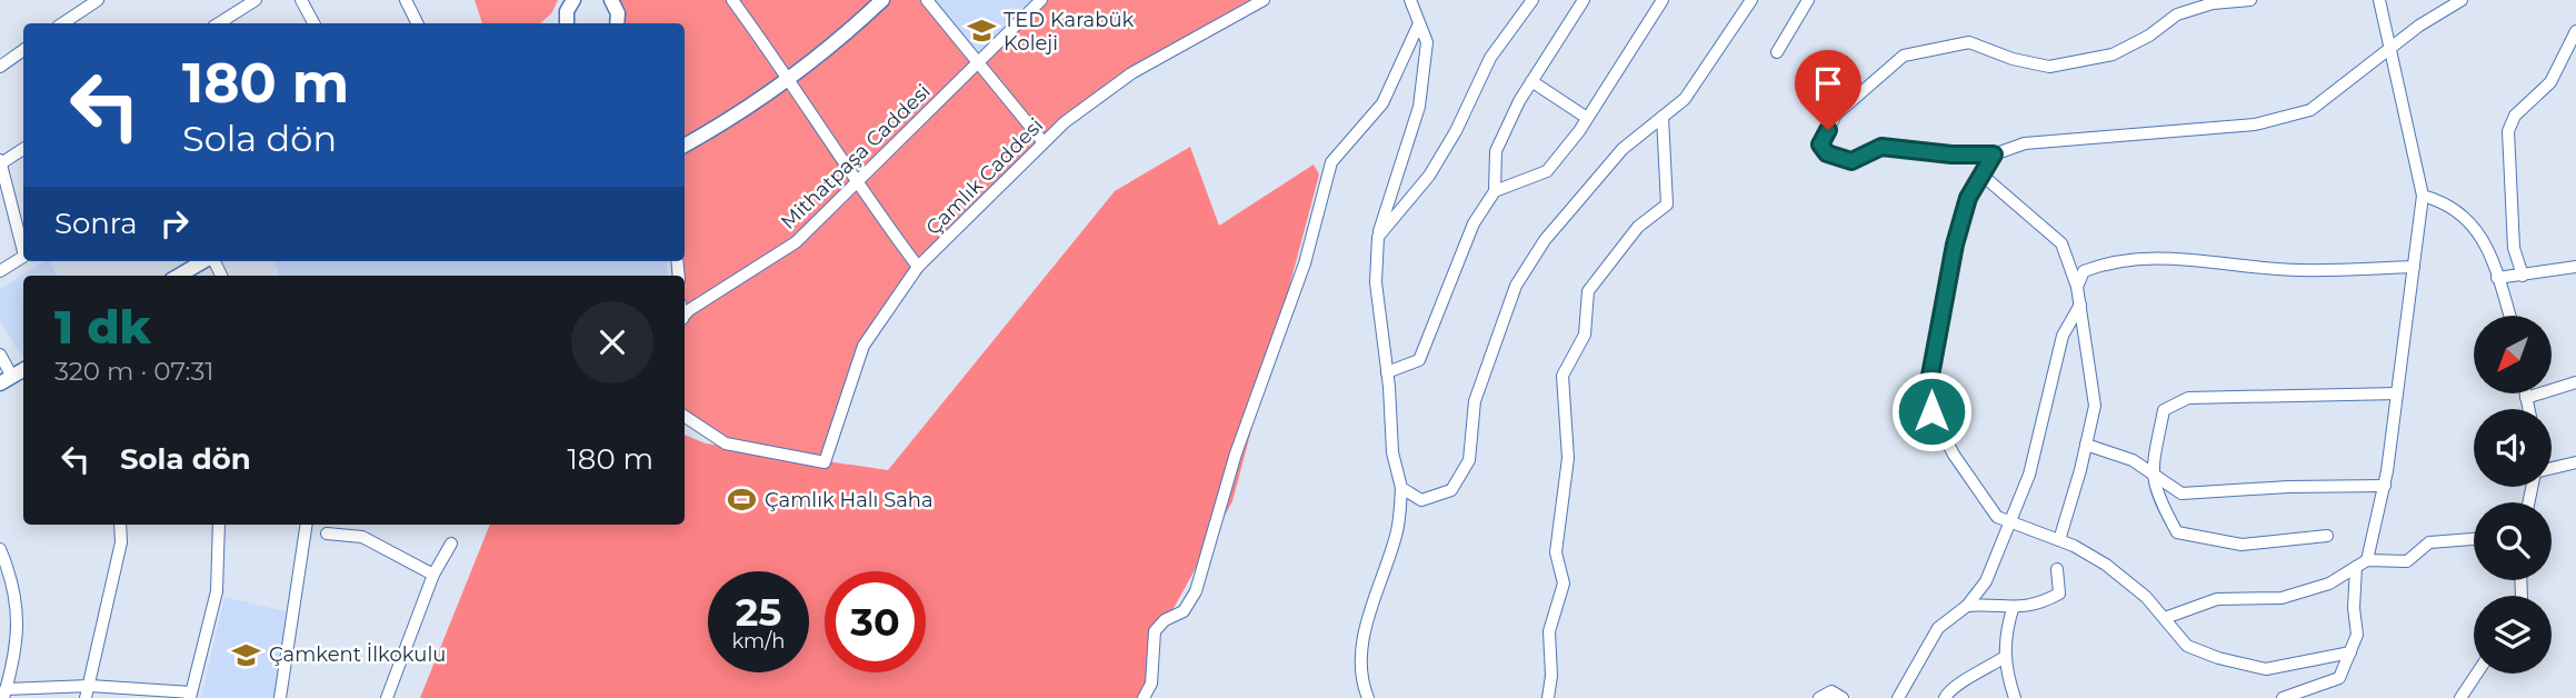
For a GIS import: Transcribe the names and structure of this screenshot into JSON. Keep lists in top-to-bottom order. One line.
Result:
{"streets":{"street":["Mithatpaşa Caddesi","Çamlık Caddesi"]},"places":{"school or university":["TED Karabük Koleji","Çamkent İlkokulu"],"sports":["Çamlık Halı Saha"]},"north":"bottom left","page":{"turn":["180 m","Sola dön"],"then":"Sonra","heading":["1 dk","320 m · 07:31"],"list":[{"name":"Sola dön","value":"180 m"}],"speed":"25 km/h","limit":"30"}}
